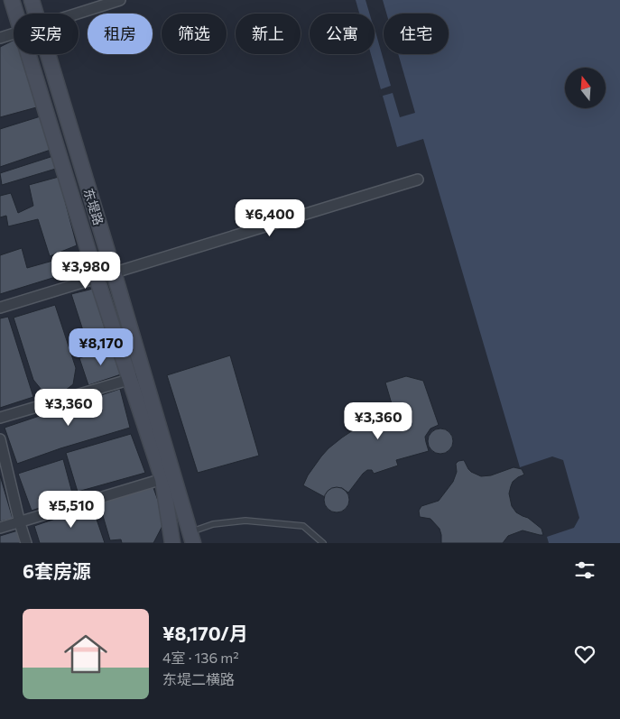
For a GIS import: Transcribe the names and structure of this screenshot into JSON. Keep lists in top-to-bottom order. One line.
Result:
{"streets":{"main road":["东堤路"]},"north":"top","page":{"chip":["买房","租房","筛选","新上","公寓","住宅"],"price":["¥6,400","¥3,980","¥8,170","¥3,360","¥3,360","¥5,510"],"heading":"6套房源","list":[{"name":"¥8,170/月","note":"4室 · 136 m² · 东堤二横路"}]}}
